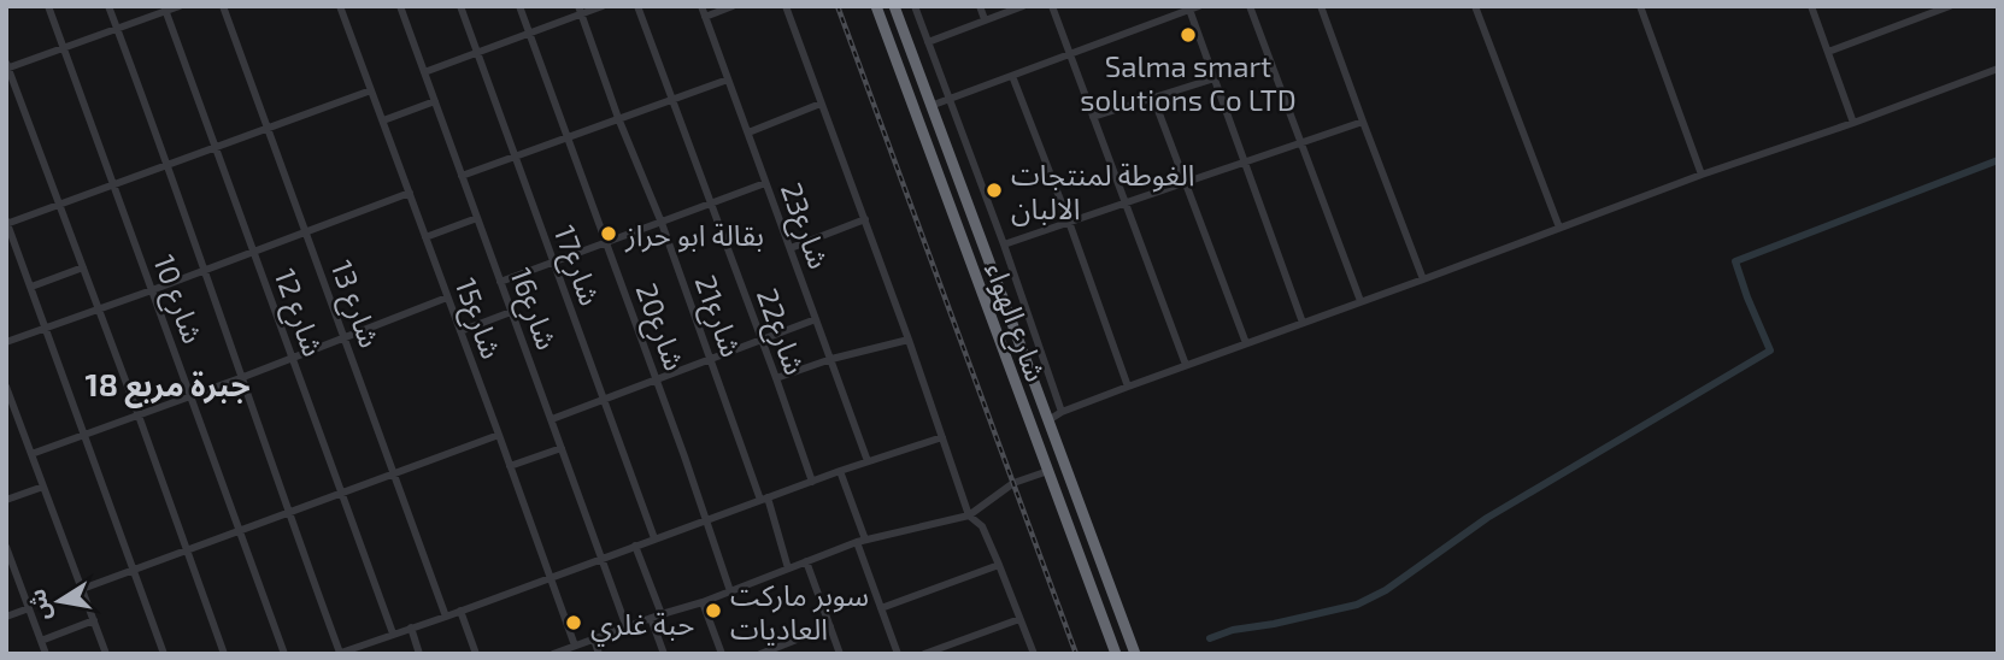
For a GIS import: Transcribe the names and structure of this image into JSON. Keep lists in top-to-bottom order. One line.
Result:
{"streets":{"highway":["شارع الهواء"],"street":["شارع23","شارع17","شارع 10","شارع 13","شارع16","شارع 12","شارع21","شارع15","شارع20","شارع22"]},"districts":["جبرة مربع 18"],"places":["Salma smart solutions Co LTD","الغوطة لمنتجات الالبان","بقالة ابو حراز","سوبر ماركت العاديات","حبة غلري"],"north":"left"}
